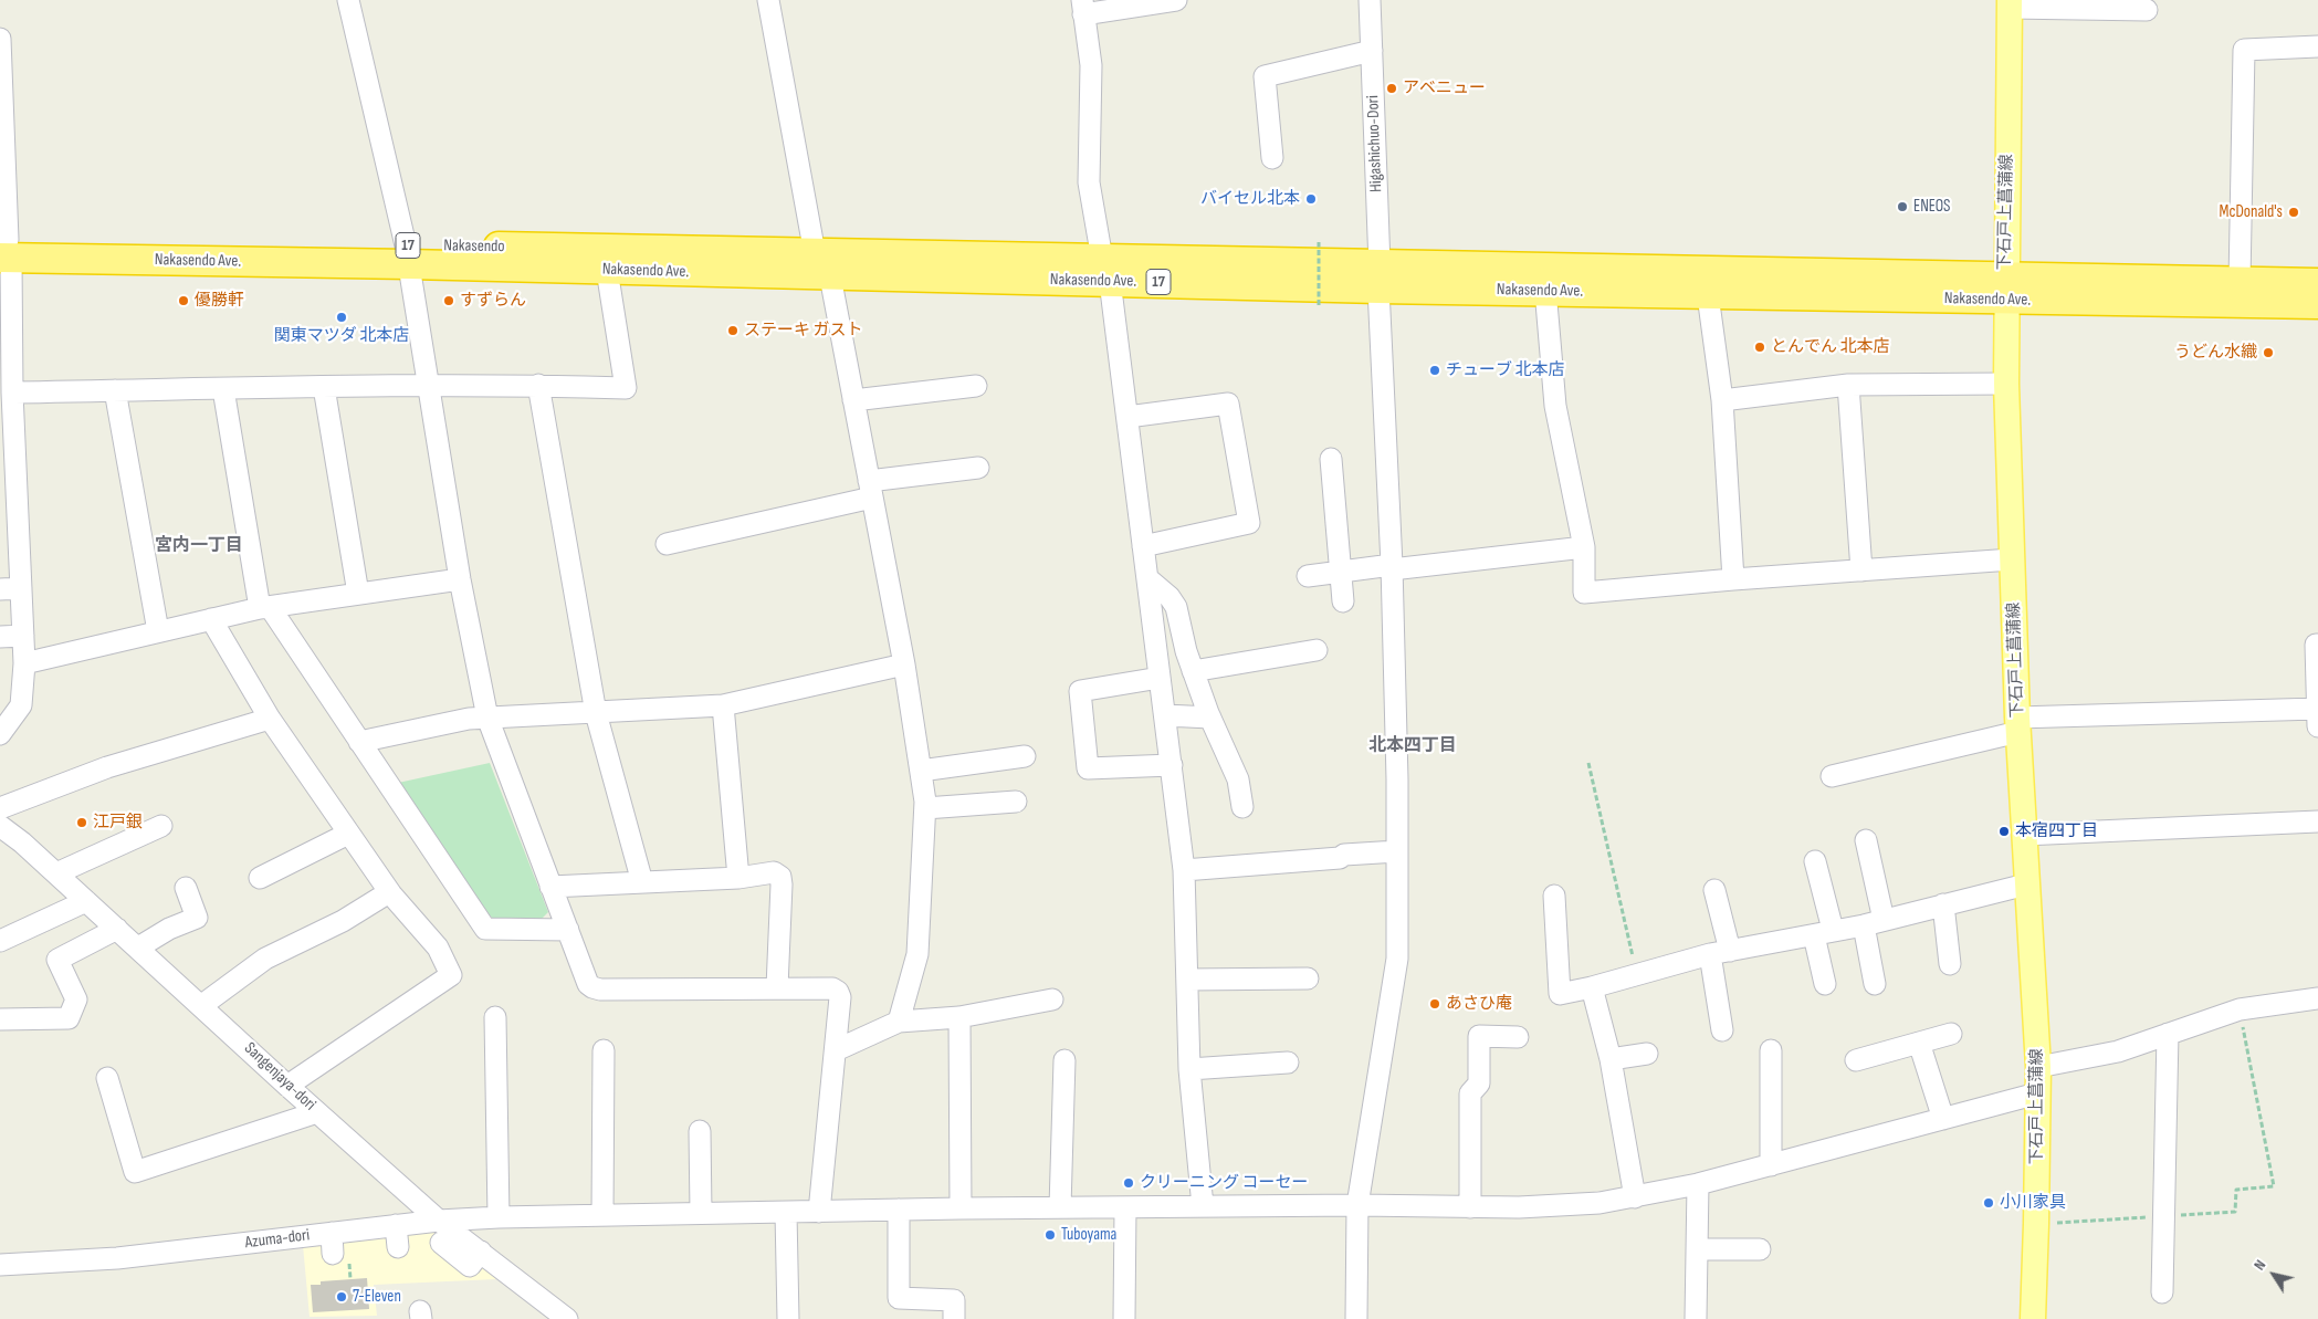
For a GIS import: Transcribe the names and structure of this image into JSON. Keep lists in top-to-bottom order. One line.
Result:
{"streets":{"highway":["17","Nakasendo","Nakasendo Ave."],"main road":["下石戸上菖蒲線"],"street":["Higashichuo-Dori","Sangenjaya-dori","Azuma-dori"]},"crossings":[["Higashichuo-Dori","Nakasendo Ave."],["Higashichuo-Dori","Azuma-dori"],["下石戸上菖蒲線","Nakasendo Ave."],["下石戸上菖蒲線","Azuma-dori"],["Nakasendo","Nakasendo Ave."],["Sangenjaya-dori","Azuma-dori"]],"districts":["宮内一丁目","北本四丁目"],"places":["アベニュー","バイセル北本","ENEOS","McDonald's","優勝軒","すずらん","関東マツダ 北本店","ステーキ ガスト","とんでん 北本店","うどん水織","チューブ 北本店","江戸銀","本宿四丁目","あさひ庵","クリーニング コーセー","小川家具","Tuboyama","7-Eleven"],"north":"top left"}
